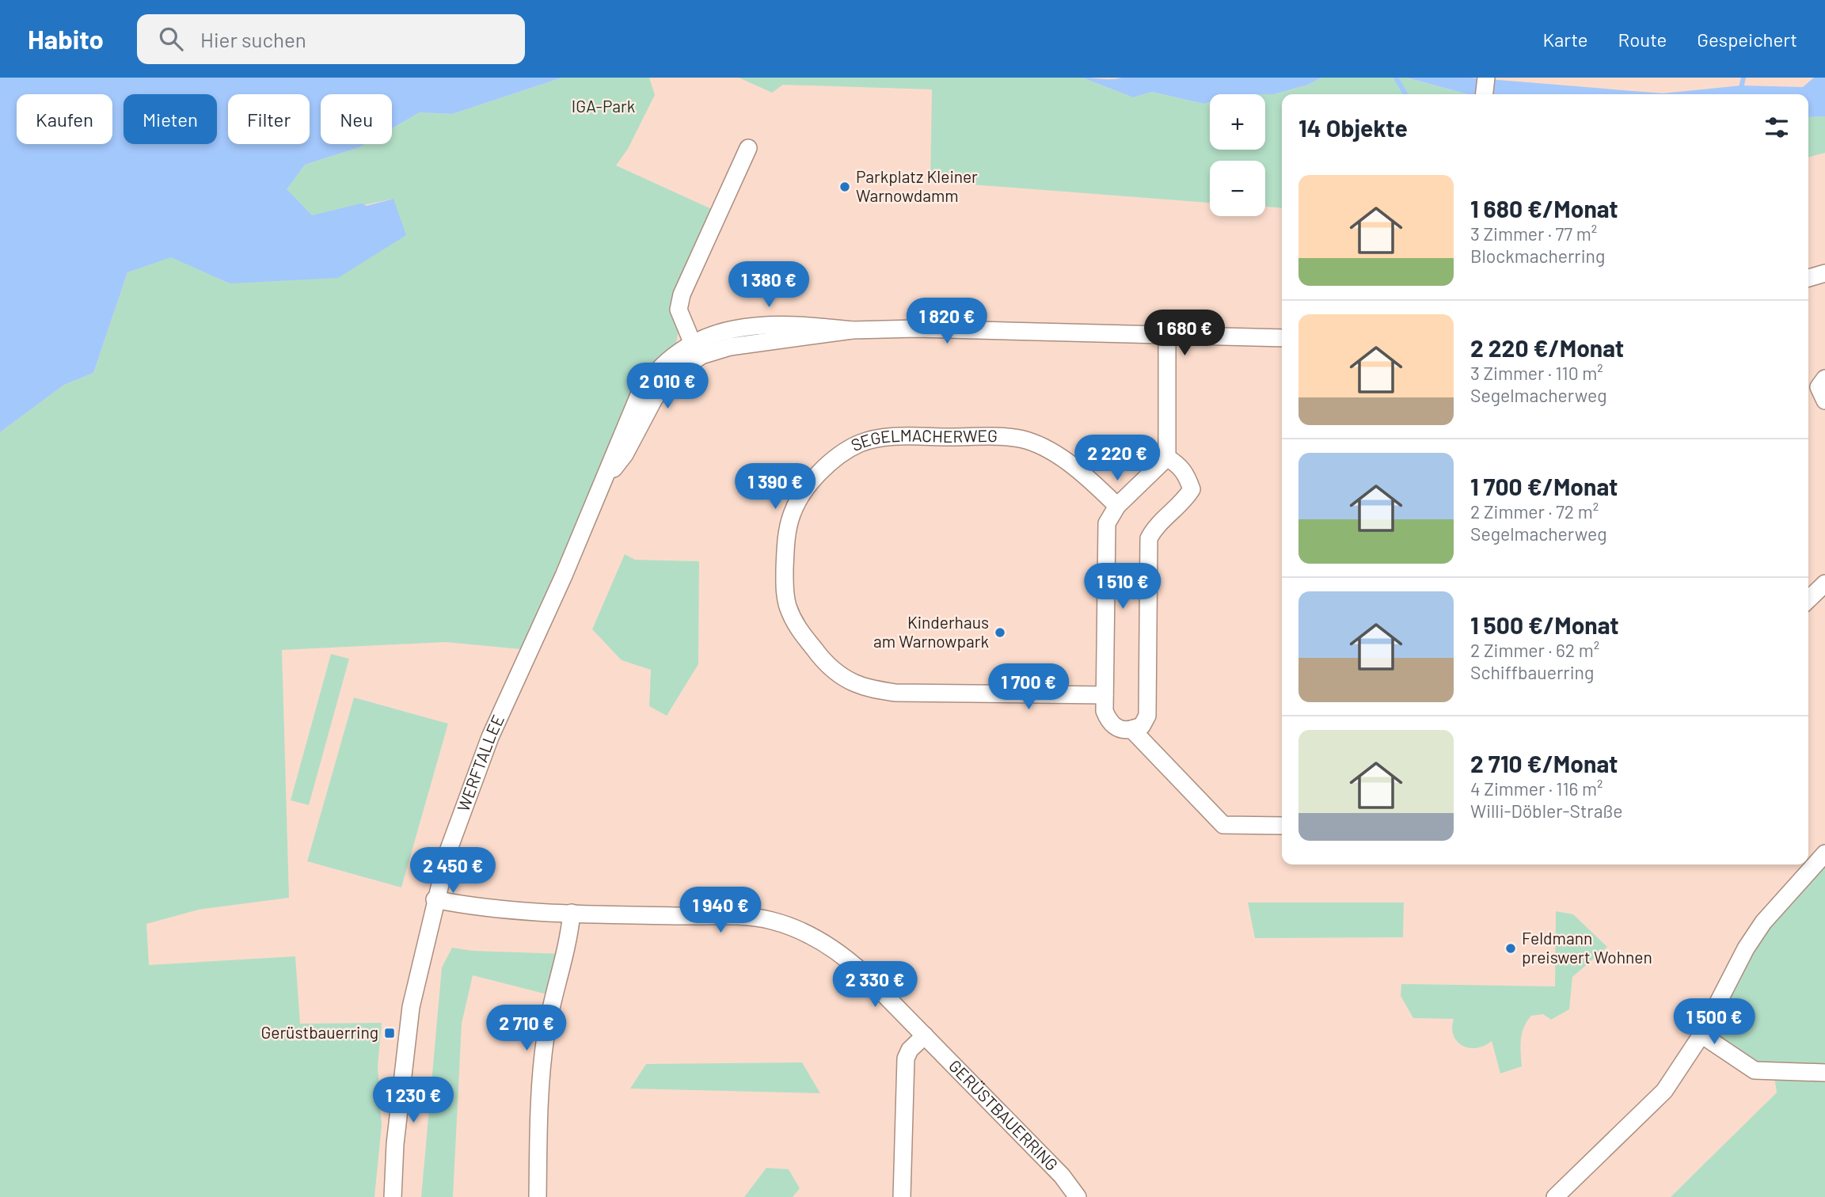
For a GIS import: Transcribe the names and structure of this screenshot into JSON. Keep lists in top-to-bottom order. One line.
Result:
{"streets":{"street":["SEGELMACHERWEG","WERFTALLEE","GERÜSTBAUERRING"]},"crossings":[["WERFTALLEE","GERÜSTBAUERRING"]],"parks":["IGA-Park"],"places":{"other":["Parkplatz Kleiner Warnowdamm","Kinderhaus am Warnowpark","Feldmann preiswert Wohnen"],"transit":["Gerüstbauerring"]},"page":{"header":"Habito","search":"Hier suchen","nav":["Karte","Route","Gespeichert"],"map_buttons":["+","−"],"chip":["Kaufen","Mieten","Filter","Neu"],"heading":"14 Objekte","list":[{"name":"1 680 €/Monat","note":"3 Zimmer · 77 m² · Blockmacherring"},{"name":"2 220 €/Monat","note":"3 Zimmer · 110 m² · Segelmacherweg"},{"name":"1 700 €/Monat","note":"2 Zimmer · 72 m² · Segelmacherweg"},{"name":"1 500 €/Monat","note":"2 Zimmer · 62 m² · Schiffbauerring"},{"name":"2 710 €/Monat","note":"4 Zimmer · 116 m² · Willi-Döbler-Straße"}],"price":["1 380 €","1 820 €","1 680 €","2 010 €","2 220 €","1 390 €","1 510 €","1 700 €","2 450 €","1 940 €","2 330 €","1 500 €","2 710 €","1 230 €"]}}
